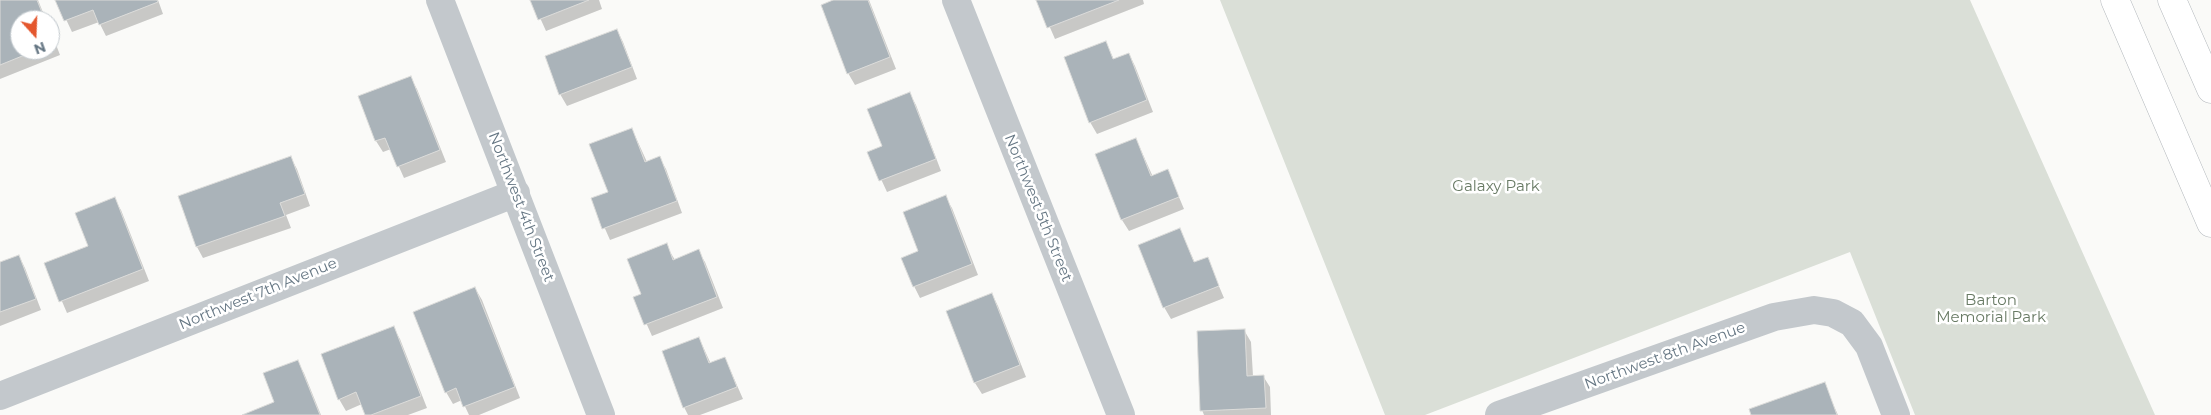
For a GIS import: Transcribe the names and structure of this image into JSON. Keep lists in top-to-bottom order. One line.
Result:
{"streets":{"street":["Northwest 4th Street","Northwest 5th Street","Northwest 7th Avenue","Northwest 8th Avenue"]},"crossings":[["Northwest 4th Street","Northwest 7th Avenue"]],"parks":["Galaxy Park","Barton Memorial Park"],"north":"bottom"}
